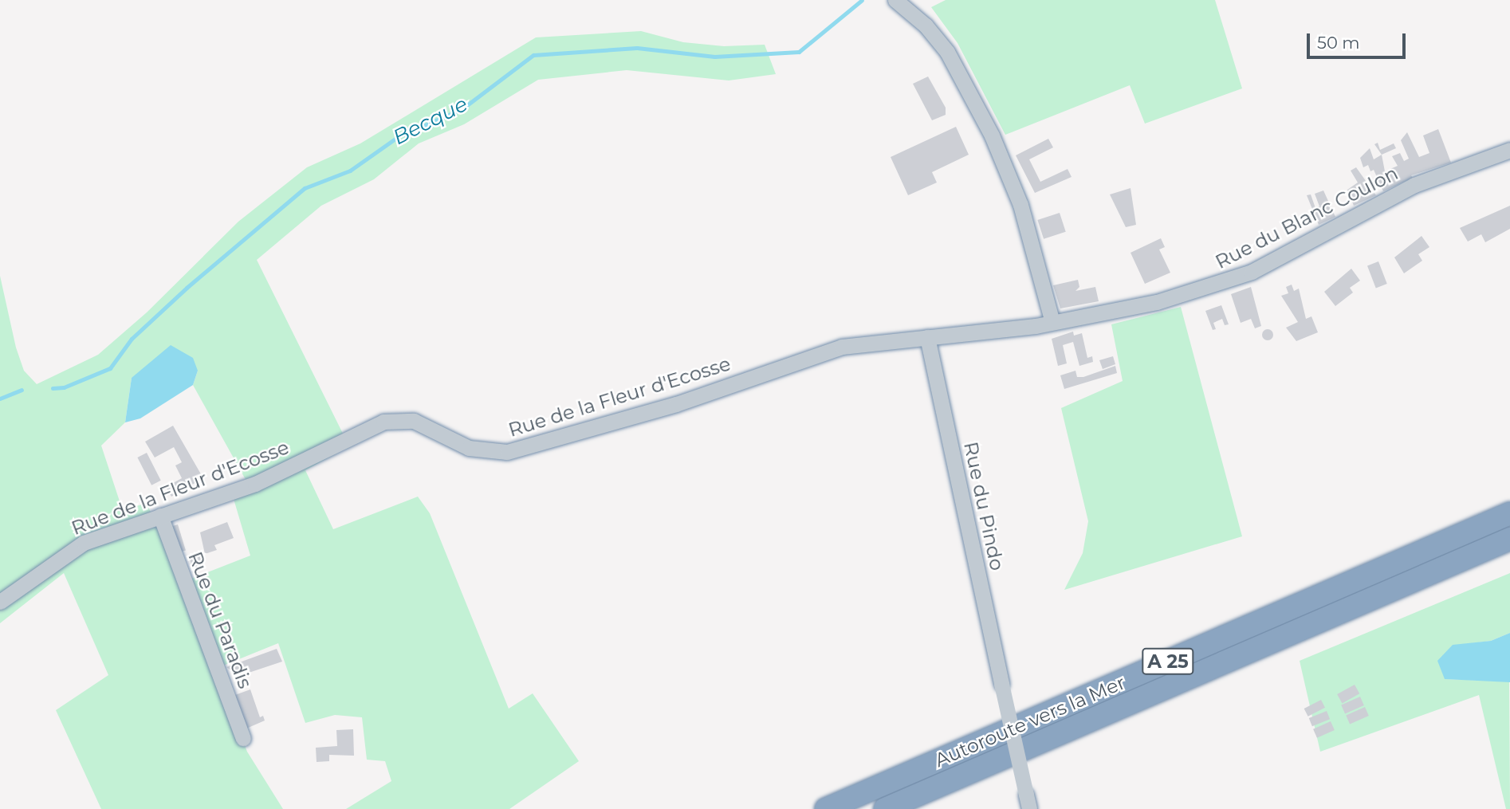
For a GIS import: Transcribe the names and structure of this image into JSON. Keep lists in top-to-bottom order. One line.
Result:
{"streets":{"highway":["A 25","Autoroute vers la Mer"],"street":["Rue du Blanc Coulon","Rue de la Fleur d'Ecosse","Rue du Pindo","Rue du Paradis"]},"crossings":[["Rue du Blanc Coulon","Rue de la Fleur d'Ecosse"],["Rue du Blanc Coulon","Rue du Pindo"],["Rue de la Fleur d'Ecosse","Rue du Pindo"],["Rue de la Fleur d'Ecosse","Rue du Paradis"]],"water":["Becque"],"scale_bar":"50 m"}
